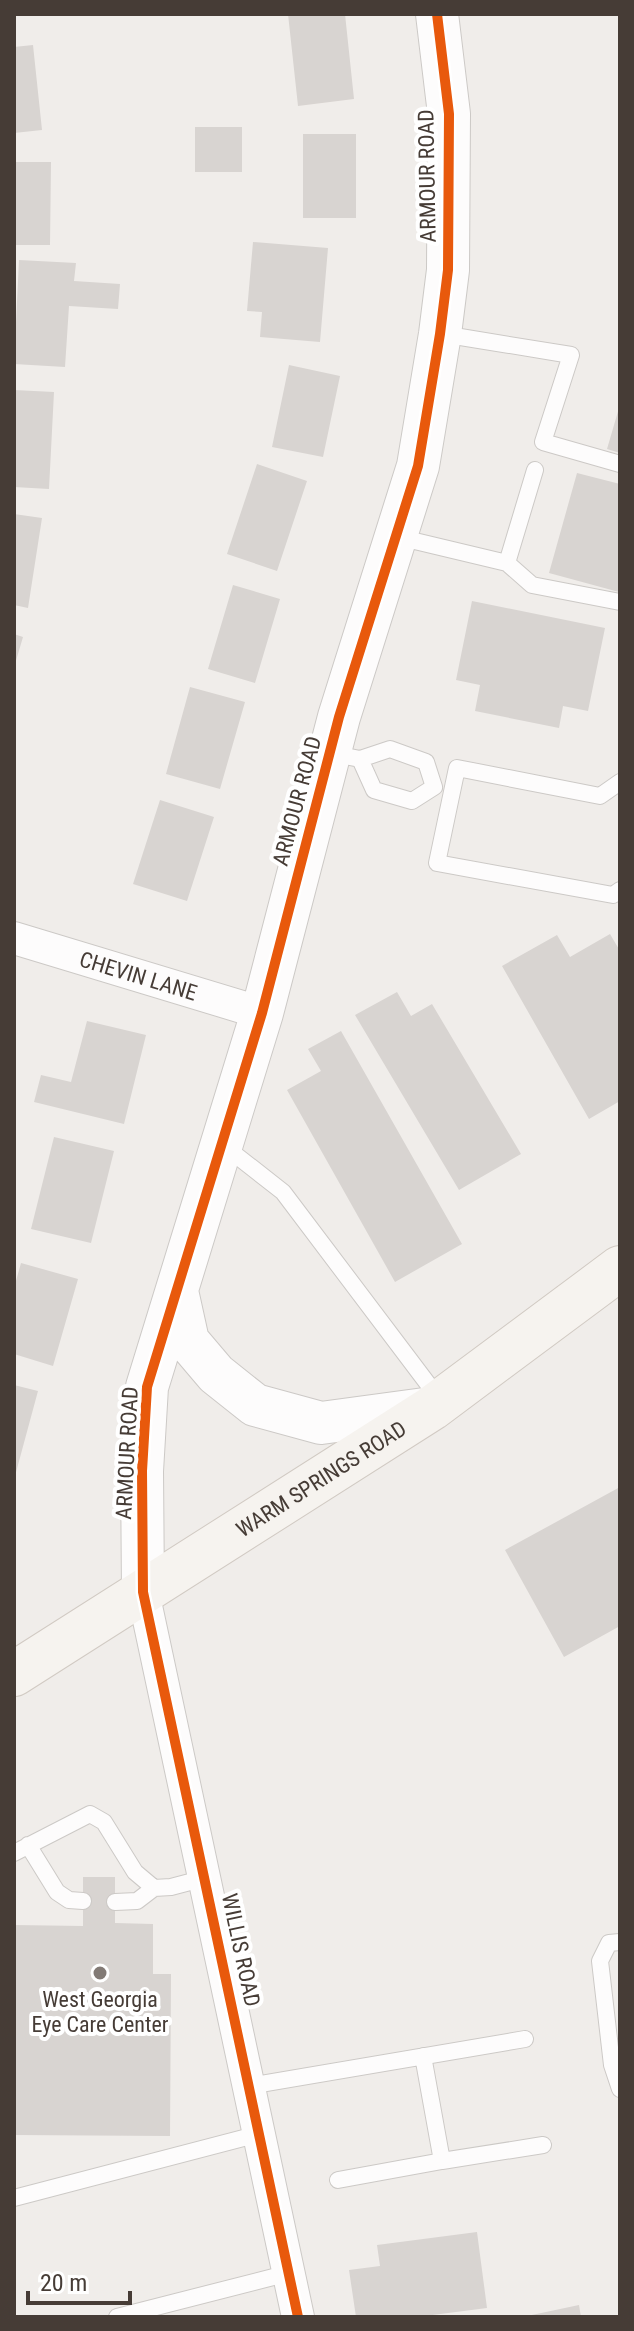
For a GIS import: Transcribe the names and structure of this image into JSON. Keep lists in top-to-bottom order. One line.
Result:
{"streets":{"main road":["WARM SPRINGS ROAD"],"street":["ARMOUR ROAD","CHEVIN LANE","WILLIS ROAD"]},"crossings":[["ARMOUR ROAD","CHEVIN LANE"],["ARMOUR ROAD","WARM SPRINGS ROAD"],["ARMOUR ROAD","WILLIS ROAD"],["WARM SPRINGS ROAD","WILLIS ROAD"]],"places":["West Georgia Eye Care Center"],"scale_bar":"20 m"}
